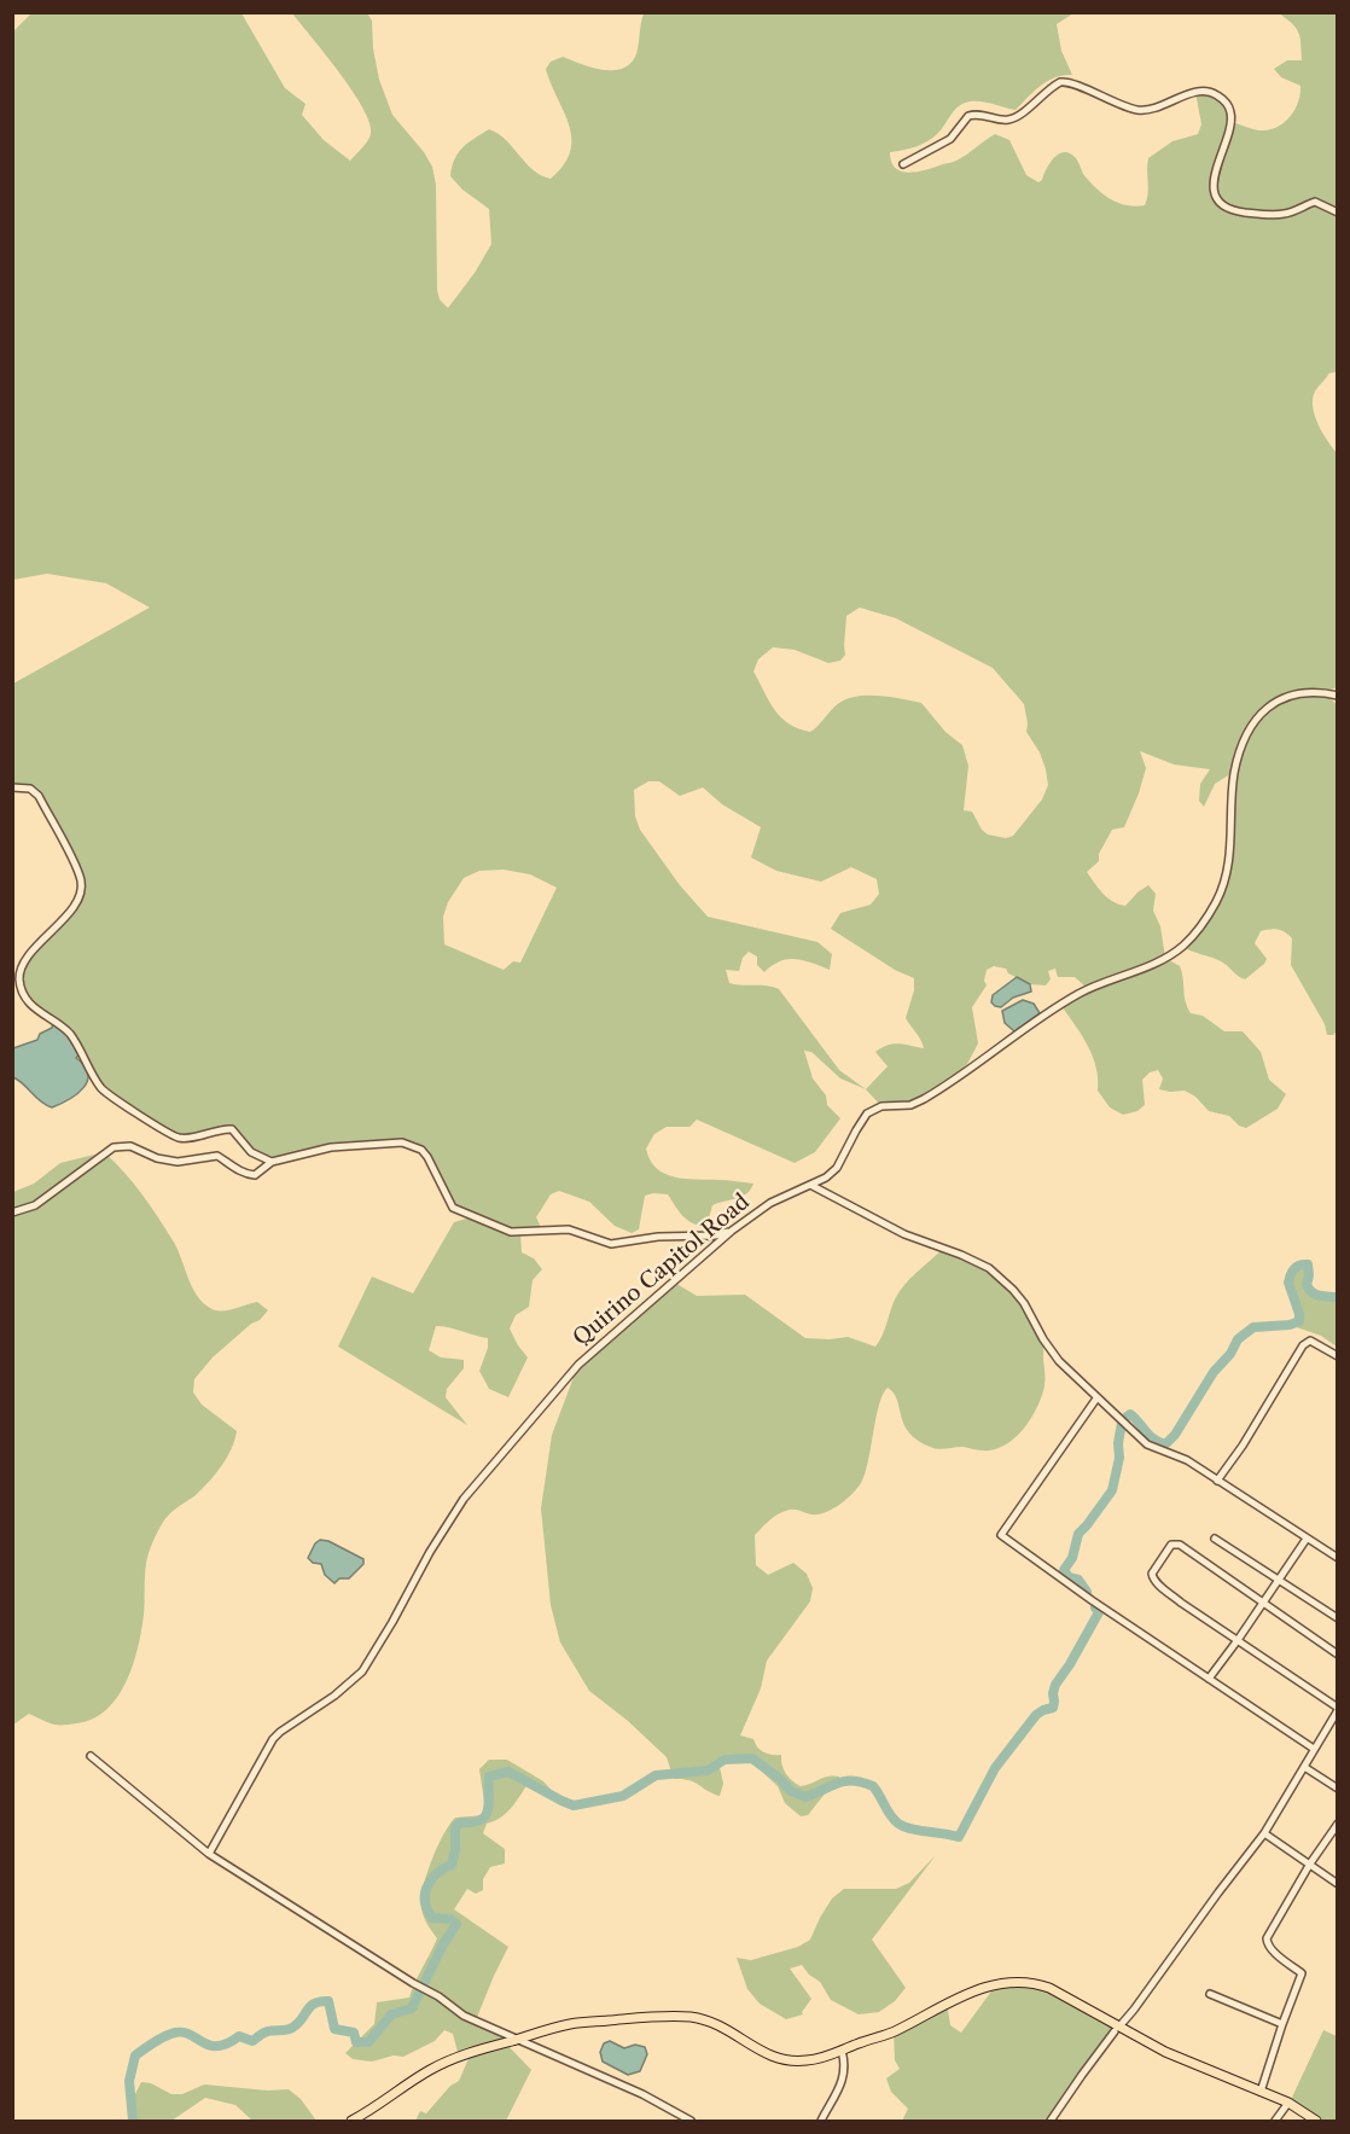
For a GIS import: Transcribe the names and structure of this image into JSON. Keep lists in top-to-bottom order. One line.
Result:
{"streets":{"street":["Quirino Capitol Road"]}}
